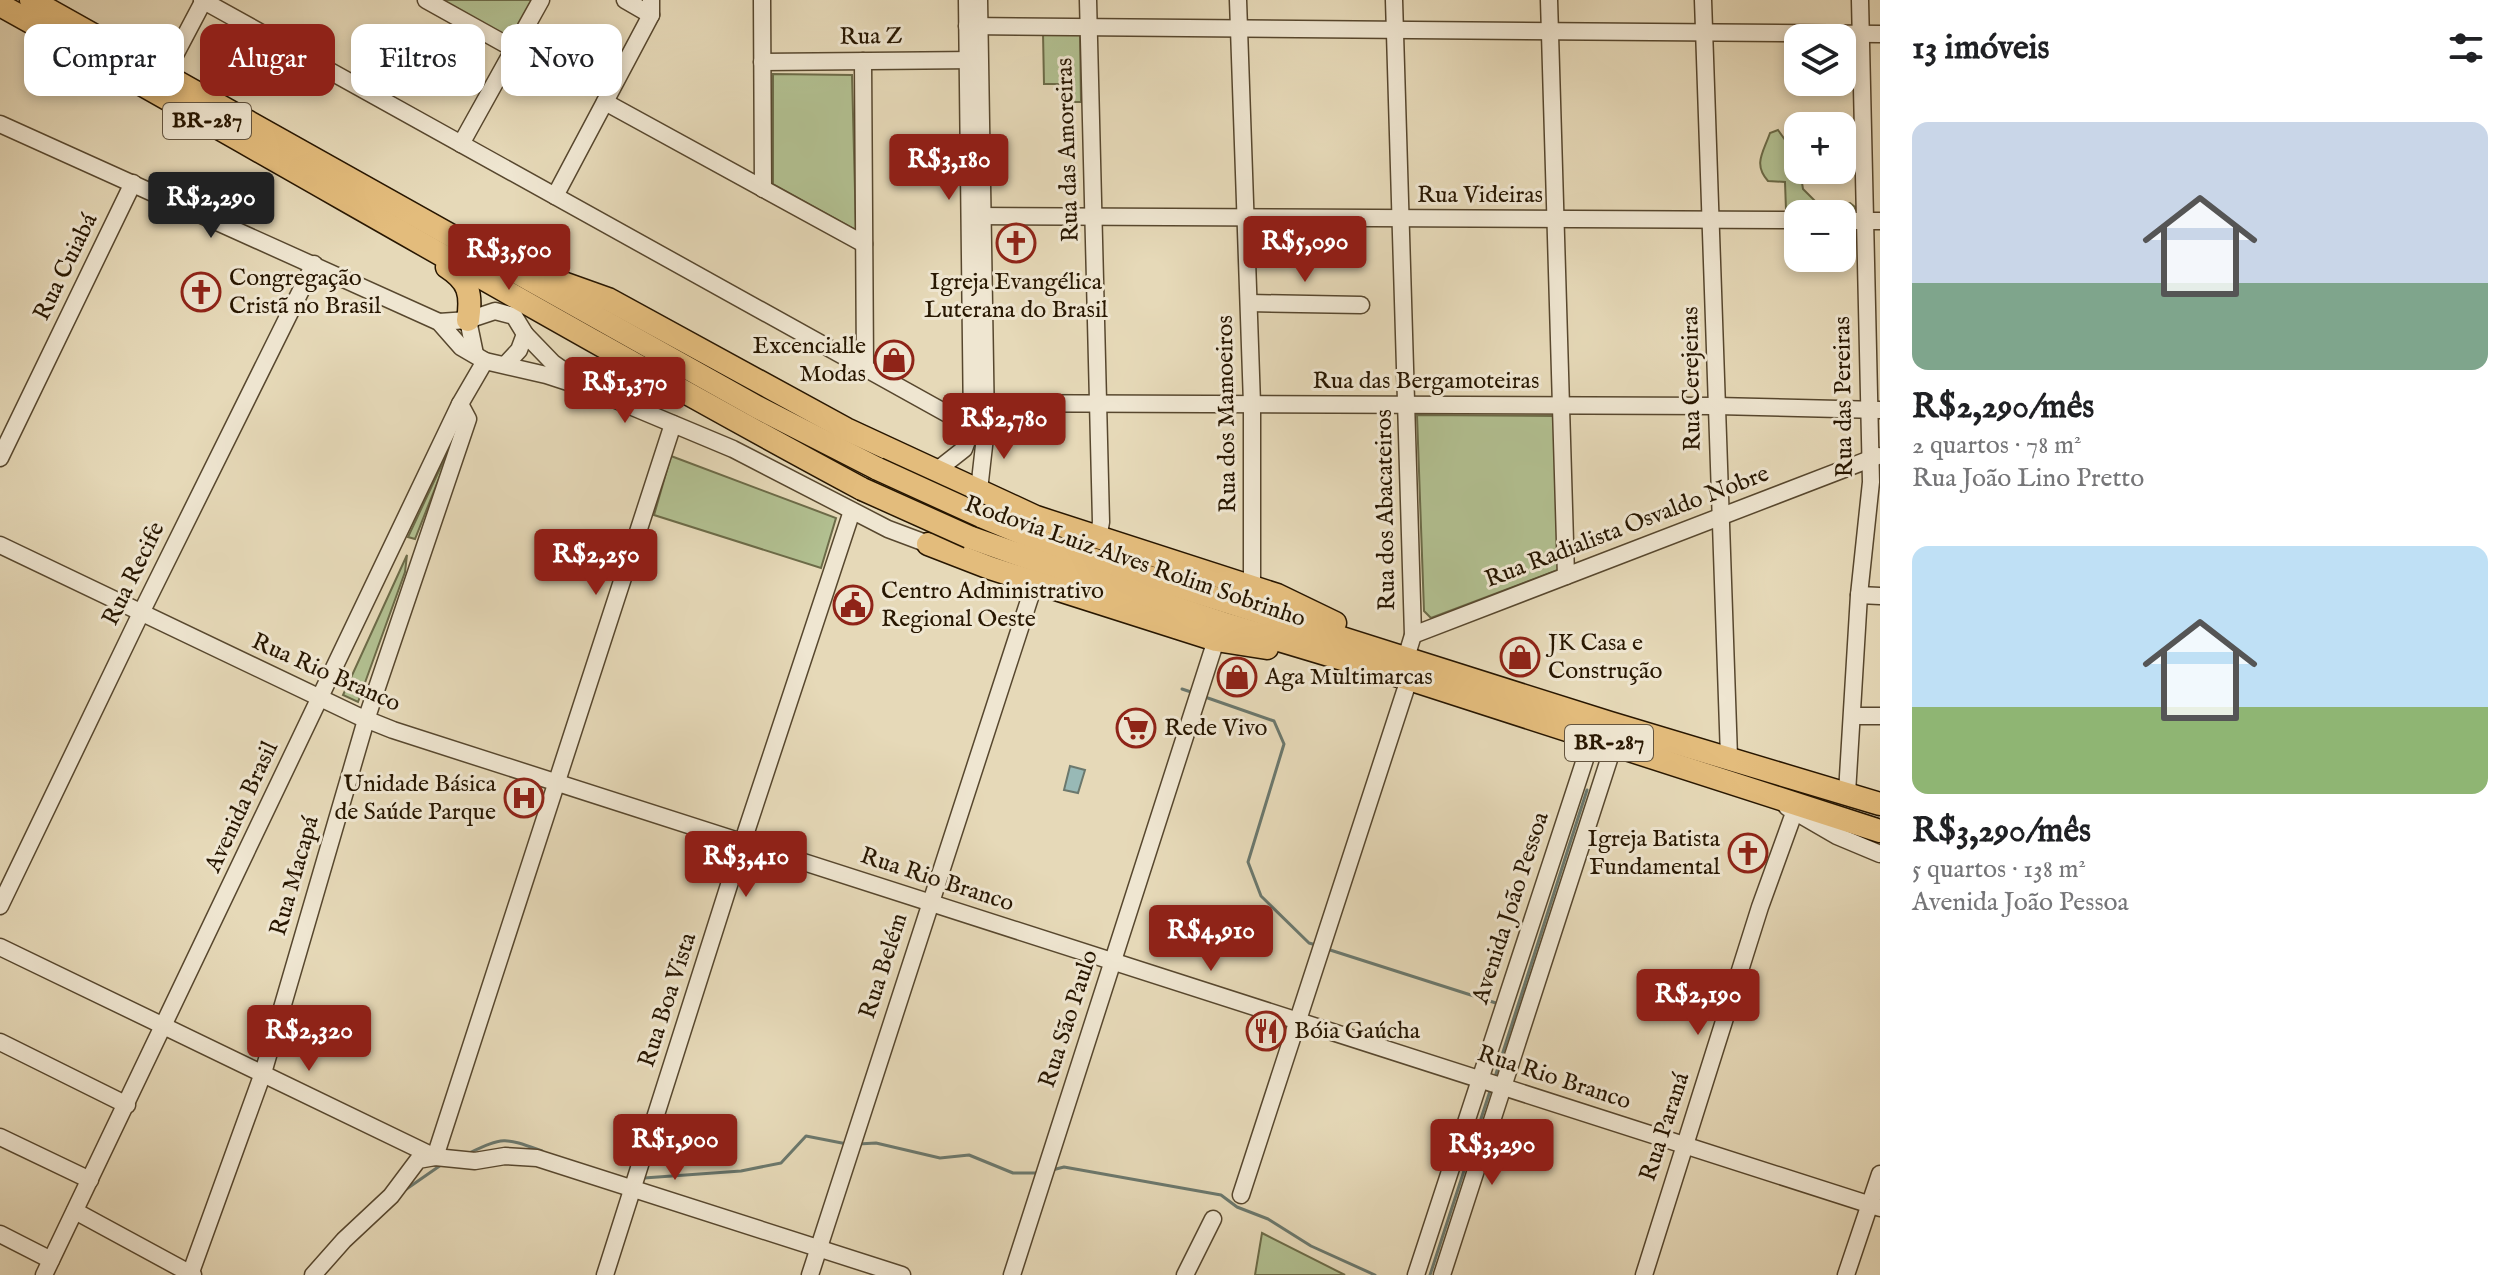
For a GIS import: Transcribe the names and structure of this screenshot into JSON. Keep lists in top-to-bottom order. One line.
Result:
{"streets":{"highway":["BR-287","Rodovia Luiz Alves Rolim Sobrinho"],"street":["Rua Z","Rua das Amoreiras","Rua Videiras","Rua Cuiabá","Rua Cerejeiras","Rua das Bergamoteiras","Rua das Pereiras","Rua dos Mamoeiros","Rua dos Abacateiros","Rua Radialista Osvaldo Nobre","Rua Recife","Rua Rio Branco","Avenida Brasil","Rua Macapá","Avenida João Pessoa","Rua Belém","Rua Boa Vista","Rua São Paulo","Rua Paraná"]},"crossings":[["BR-287","Rua das Amoreiras"],["BR-287","Rua dos Mamoeiros"],["BR-287","Rodovia Luiz Alves Rolim Sobrinho"],["BR-287","Rua Belém"],["BR-287","Rua Boa Vista"],["BR-287","Rua São Paulo"],["Rua das Amoreiras","Rua Videiras"],["Rua das Amoreiras","Rua das Bergamoteiras"],["Rua Videiras","Rua Cerejeiras"],["Rua Videiras","Rua dos Mamoeiros"],["Rua Videiras","Rua dos Abacateiros"],["Rua Cerejeiras","Rua das Bergamoteiras"],["Rua Cerejeiras","Rua Radialista Osvaldo Nobre"],["Rua Cerejeiras","Rodovia Luiz Alves Rolim Sobrinho"],["Rua das Bergamoteiras","Rua das Pereiras"],["Rua das Bergamoteiras","Rua dos Mamoeiros"],["Rua das Bergamoteiras","Rua dos Abacateiros"],["Rua das Pereiras","Rua Radialista Osvaldo Nobre"],["Rua das Pereiras","Rodovia Luiz Alves Rolim Sobrinho"],["Rua dos Abacateiros","Rua Radialista Osvaldo Nobre"],["Rodovia Luiz Alves Rolim Sobrinho","Avenida João Pessoa"],["Rodovia Luiz Alves Rolim Sobrinho","Rua Paraná"],["Rua Recife","Rua Rio Branco"],["Rua Rio Branco","Avenida Brasil"],["Rua Rio Branco","Rua Macapá"],["Rua Rio Branco","Avenida João Pessoa"],["Rua Rio Branco","Rua Belém"],["Rua Rio Branco","Rua Boa Vista"],["Rua Rio Branco","Rua São Paulo"],["Rua Rio Branco","Rua Paraná"],["Avenida Brasil","Rua Macapá"]],"places":{"church":["Igreja Evangélica Luterana do Brasil","Congregação Cristã no Brasil","Igreja Batista Fundamental"],"shop":["Excencialle Modas","JK Casa e Construção","Aga Multimarcas"],"public building":["Centro Administrativo Regional Oeste"],"supermarket":["Rede Vivo"],"hospital":["Unidade Básica de Saúde Parque"],"restaurant":["Bóia Gaúcha"]},"page":{"heading":"13 imóveis","map_buttons":["+","−"],"chip":["Comprar","Alugar","Filtros","Novo"],"list":[{"name":"R$2,290/mês","note":"2 quartos · 78 m² · Rua João Lino Pretto"},{"name":"R$3,290/mês","note":"5 quartos · 138 m² · Avenida João Pessoa"}],"price":["R$3,180","R$2,290","R$5,090","R$3,500","R$1,370","R$2,780","R$2,250","R$3,410","R$4,910","R$2,190","R$2,320","R$1,900","R$3,290"]}}
